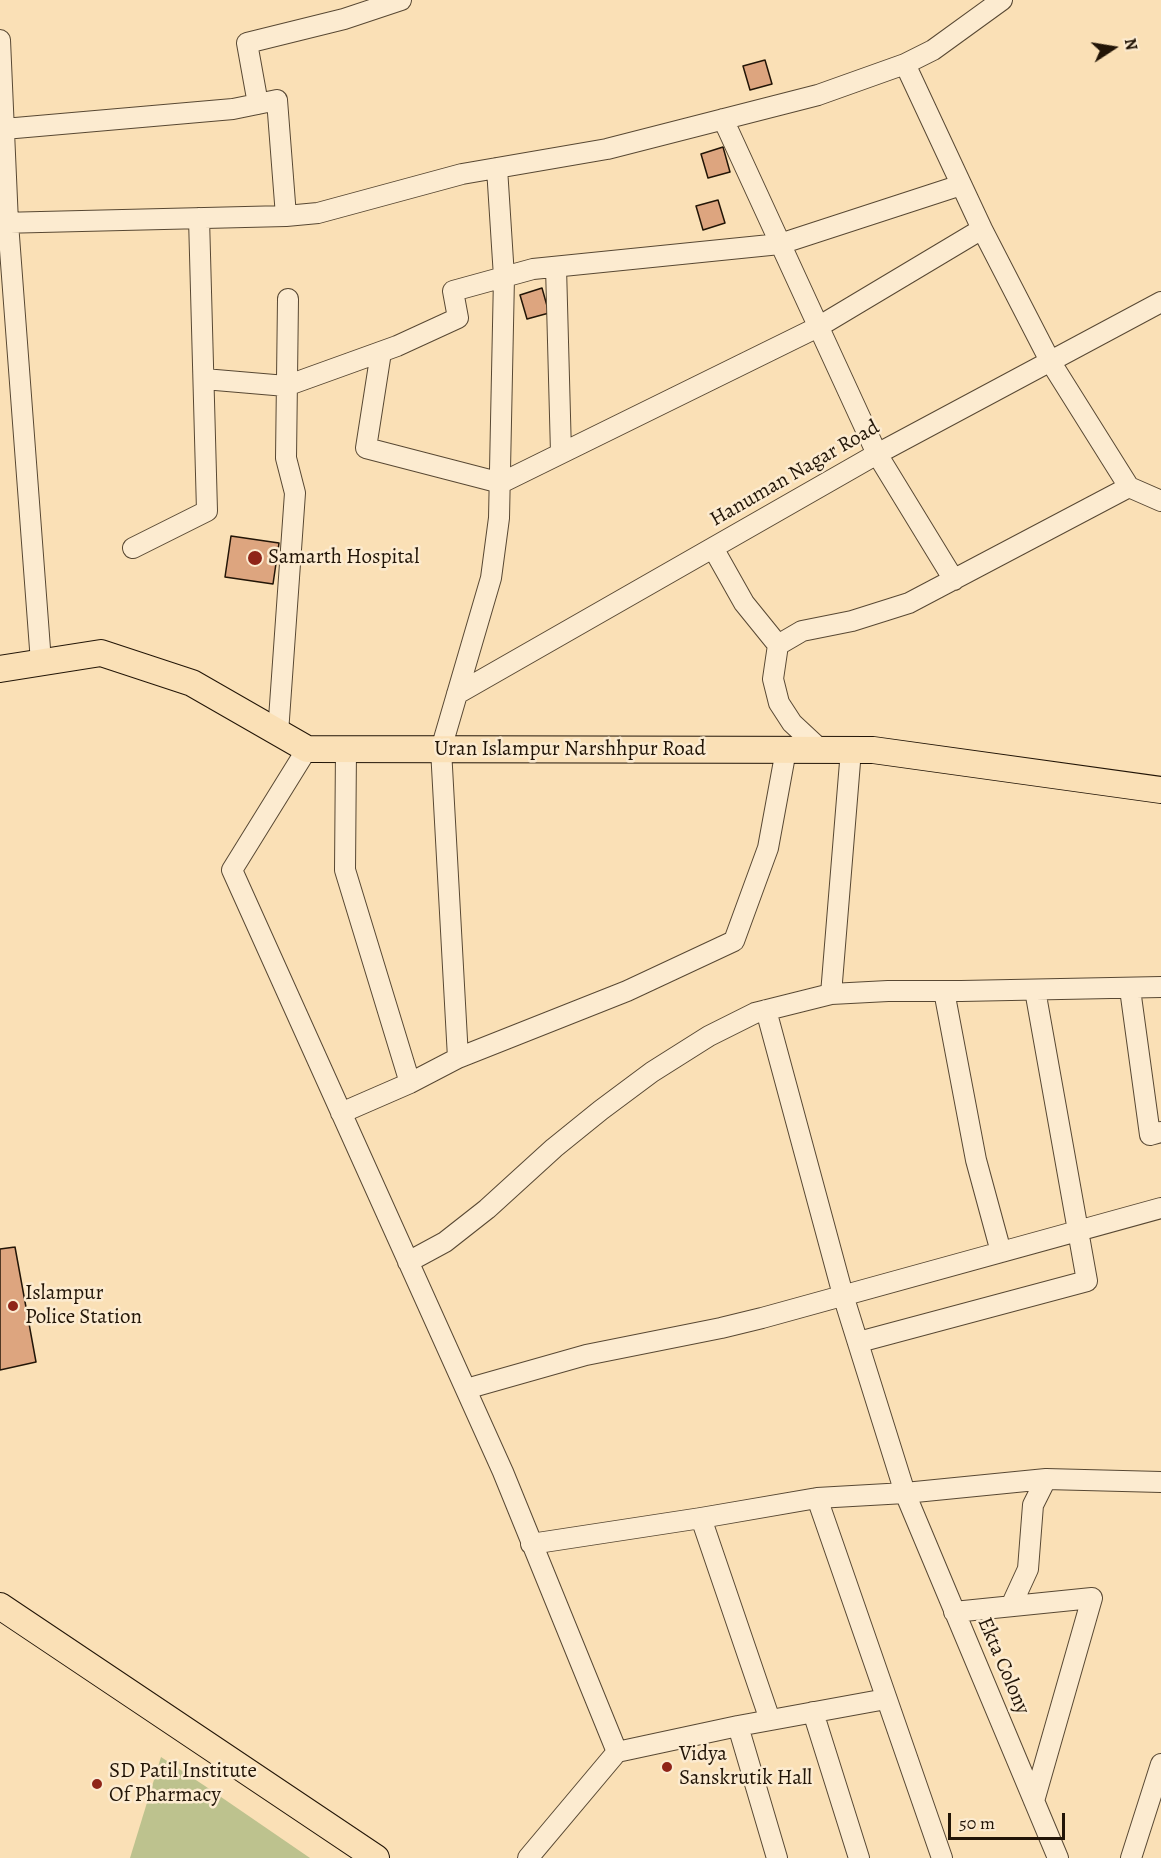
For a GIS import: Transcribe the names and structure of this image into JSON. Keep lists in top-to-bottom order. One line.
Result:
{"streets":{"main road":["Uran Islampur Narshhpur Road"],"street":["Hanuman Nagar Road","Ekta Colony"]},"places":["Samarth Hospital","Islampur Police Station","Vidya Sanskrutik Hall","SD Patil Institute Of Pharmacy"],"scale_bar":"50 m","north":"right"}
